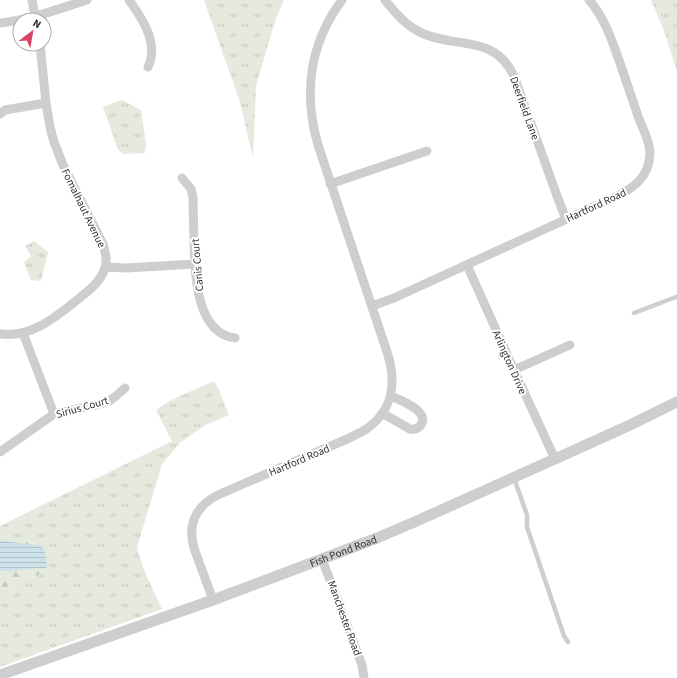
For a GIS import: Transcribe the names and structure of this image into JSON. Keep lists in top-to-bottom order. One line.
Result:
{"streets":{"street":["Deerfield Lane","Hartford Road","Fomalhaut Avenue","Canis Court","Arlington Drive","Sirius Court","Fish Pond Road","Manchester Road"]},"crossings":[["Deerfield Lane","Hartford Road"],["Hartford Road","Arlington Drive"],["Hartford Road","Fish Pond Road"],["Arlington Drive","Fish Pond Road"],["Fish Pond Road","Manchester Road"]],"north":"top right"}
